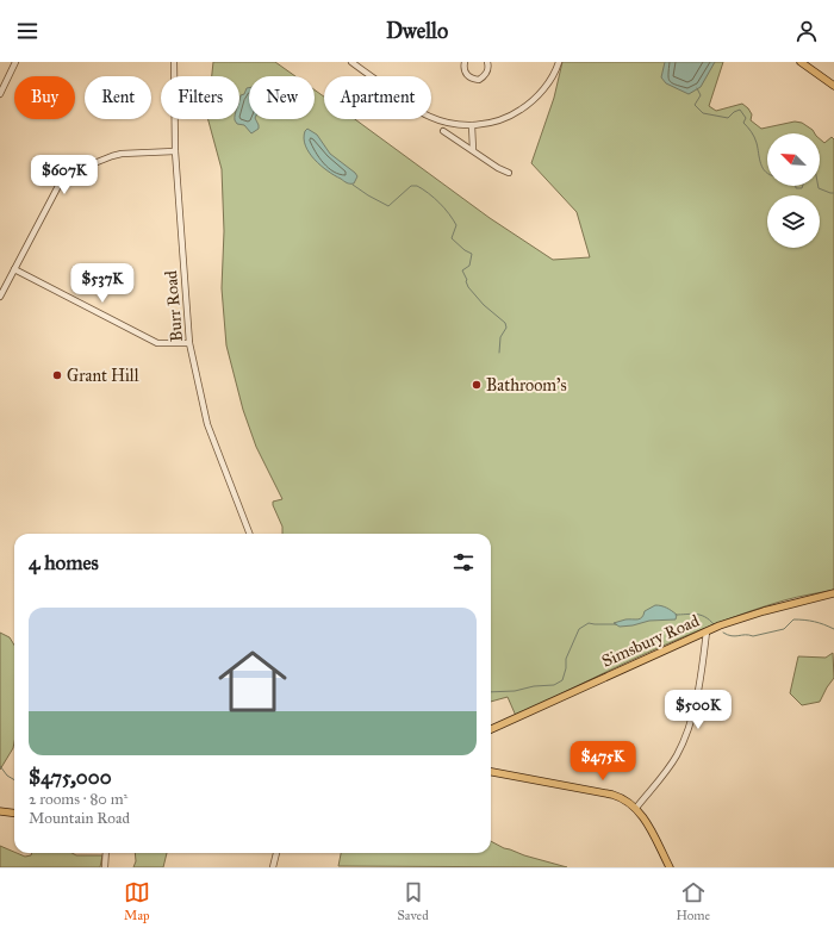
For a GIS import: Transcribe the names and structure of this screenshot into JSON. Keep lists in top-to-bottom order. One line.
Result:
{"streets":{"main road":["Simsbury Road"],"street":["Burr Road"]},"places":["Grant Hill","Bathroom's"],"north":"top left","page":{"header":"Dwello","chip":["Buy","Rent","Filters","New","Apartment"],"price":["$607K","$537K","$500K","$475K"],"heading":"4 homes","list":[{"name":"$475,000","note":"2 rooms · 80 m² · Mountain Road"}],"tabs":["Map","Saved","Home"]}}
